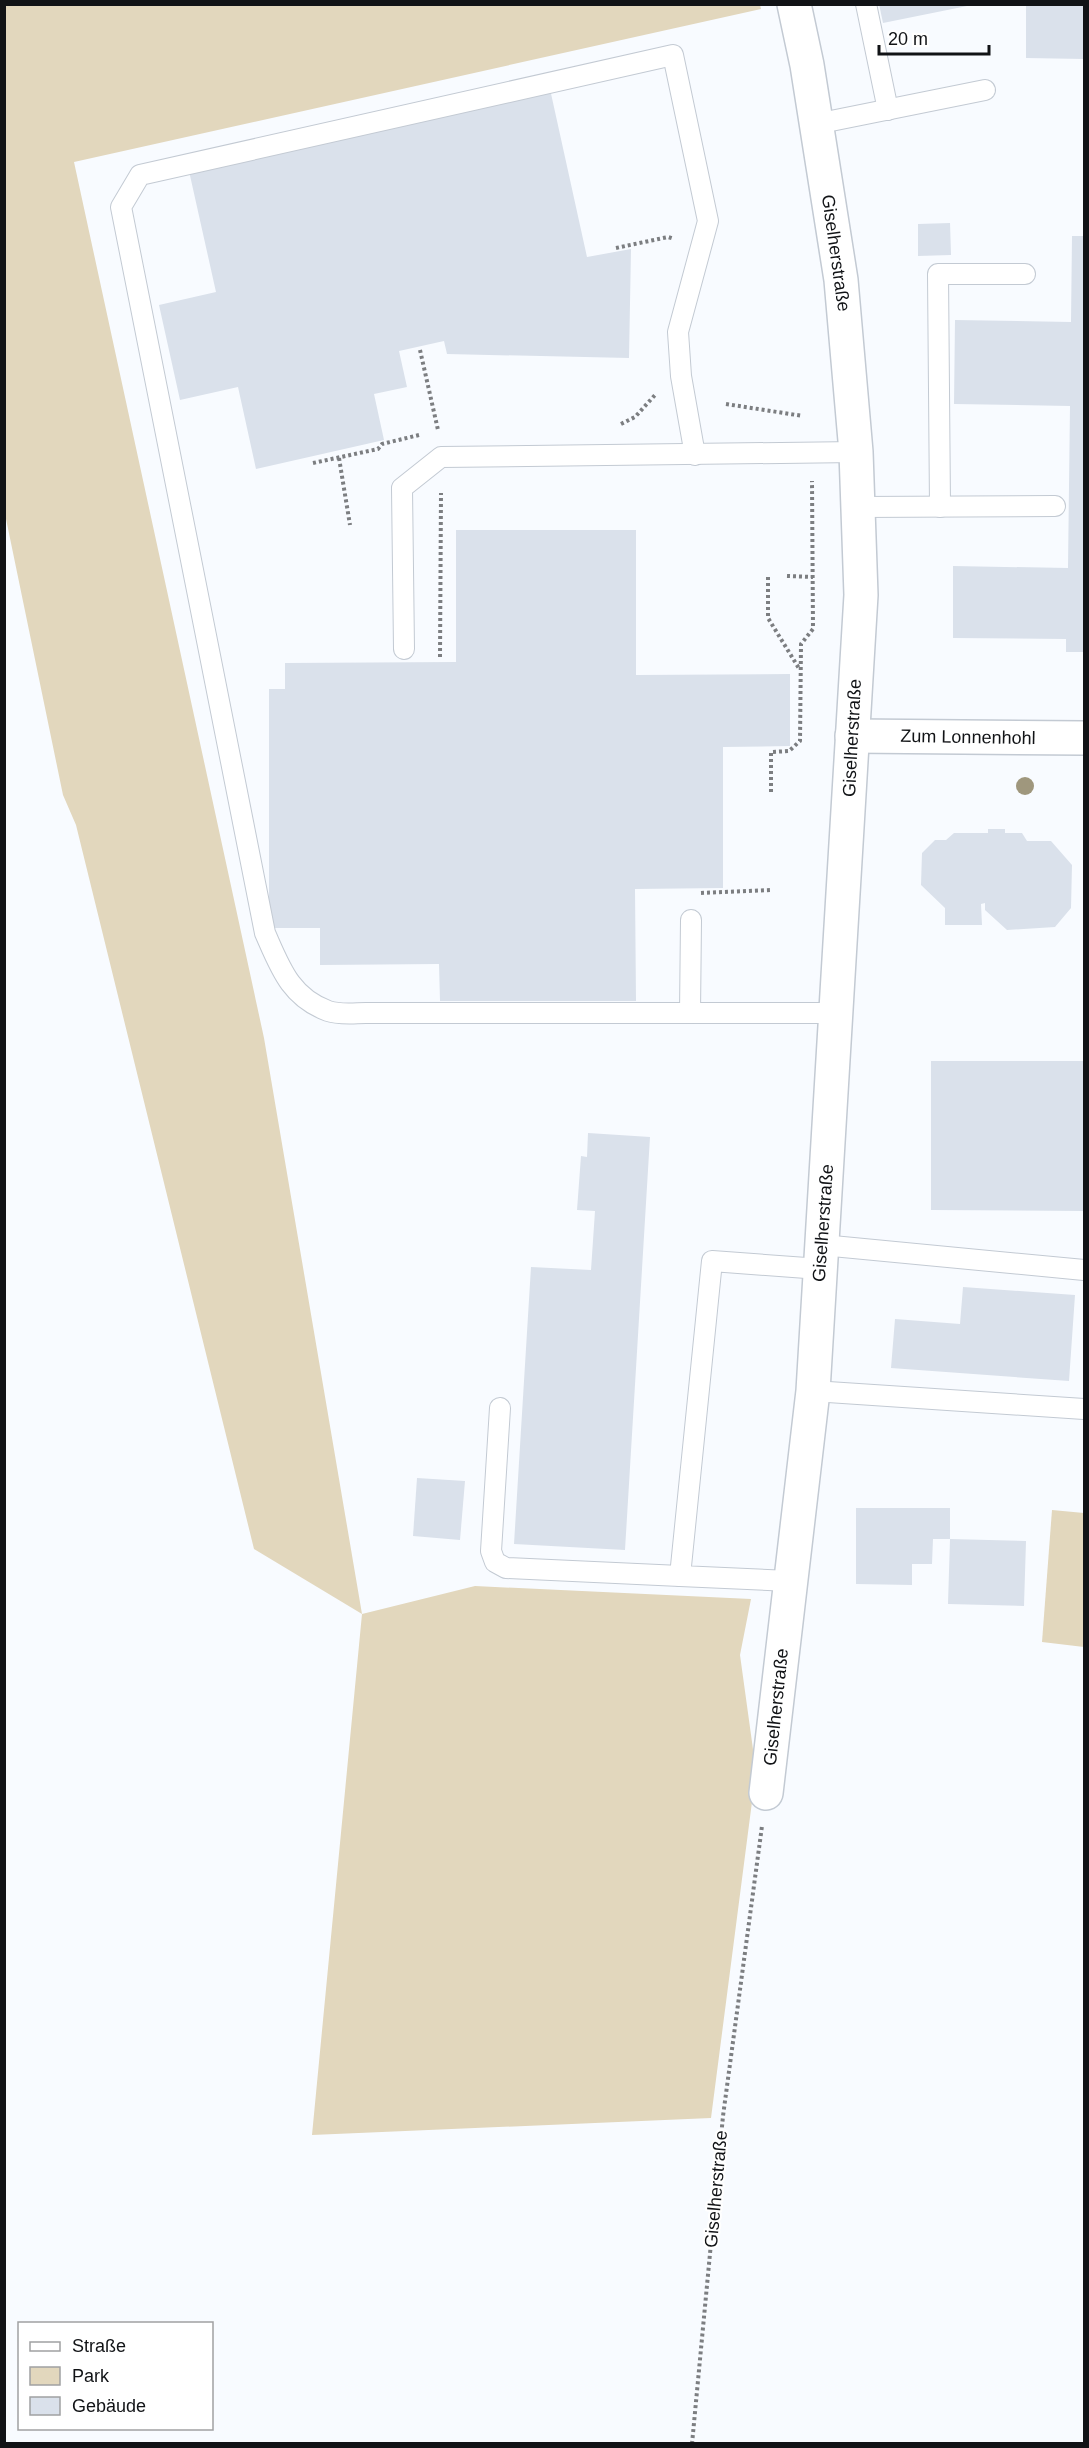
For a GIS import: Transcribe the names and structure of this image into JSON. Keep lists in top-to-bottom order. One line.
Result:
{"streets":{"street":["Giselherstraße","Zum Lonnenhohl"]},"crossings":[["Giselherstraße","Zum Lonnenhohl"]],"legend":["Straße","Park","Gebäude"],"scale_bar":"20 m"}
